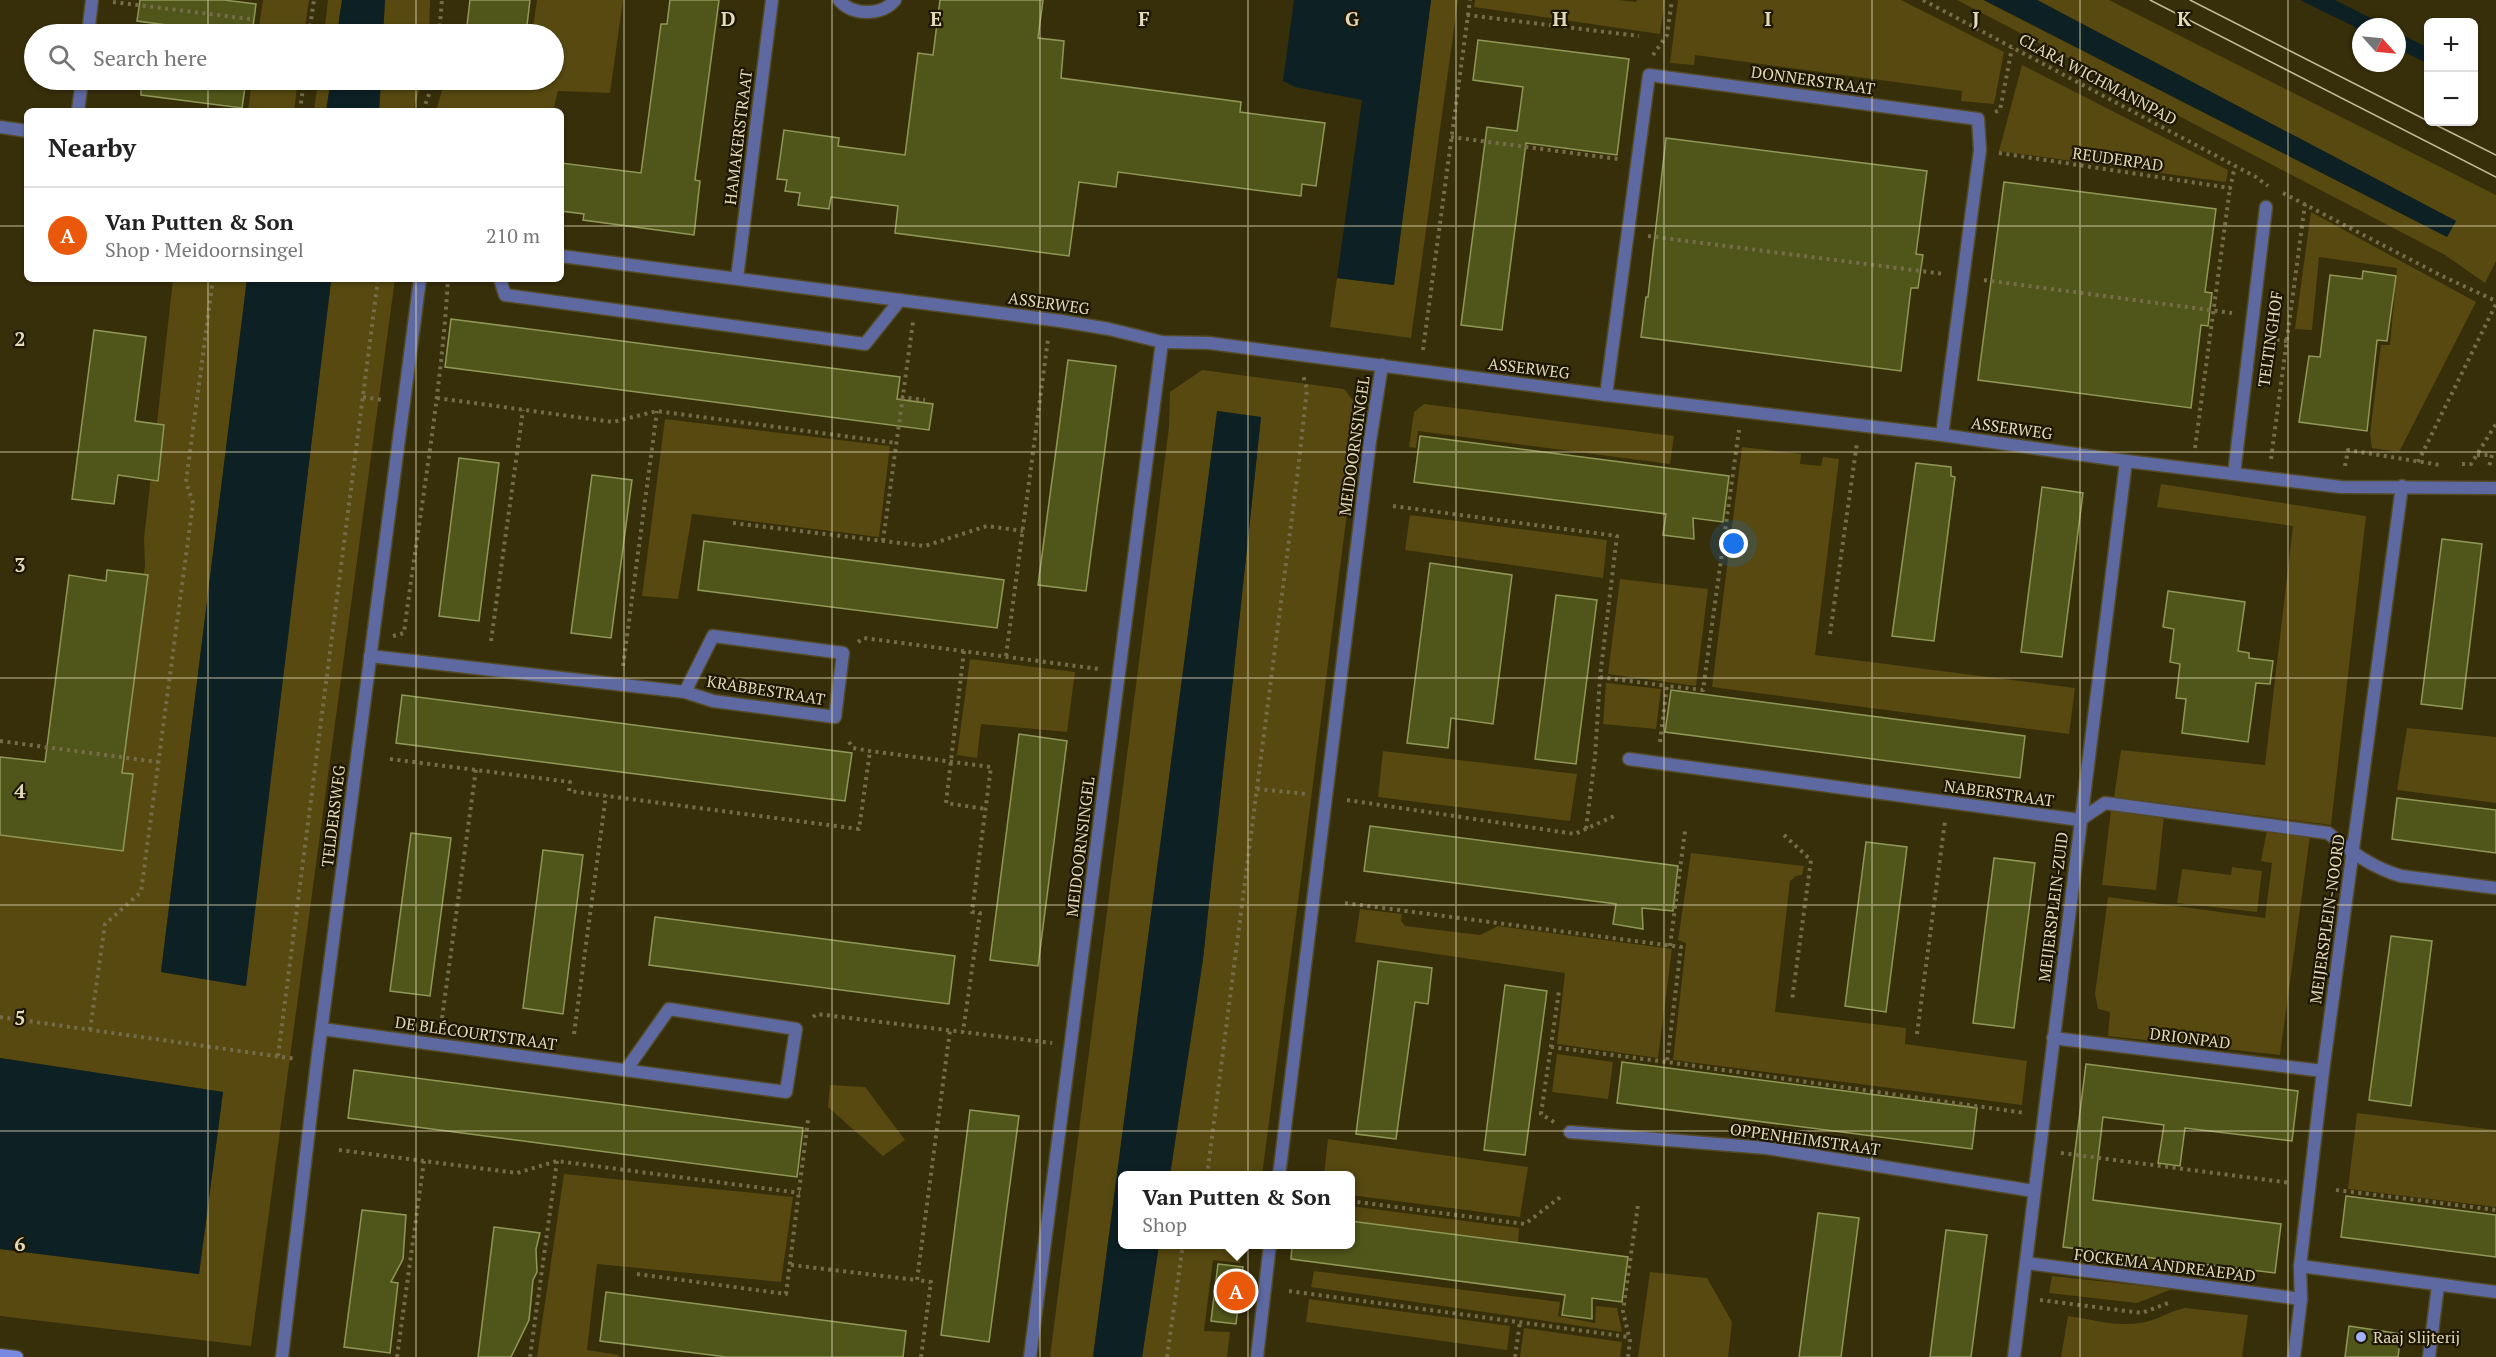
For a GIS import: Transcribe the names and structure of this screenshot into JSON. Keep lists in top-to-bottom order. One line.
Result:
{"streets":{"street":["DONNERSTRAAT","HAMAKERSTRAAT","ASSERWEG","TELTINGHOF","MEIDOORNSINGEL","KRABBESTRAAT","NABERSTRAAT","TELDERSWEG","MEIJERSPLEIN-ZUID","MEIJERSPLEIN-NOORD","DE BLÉCOURTSTRAAT","DRIONPAD","OPPENHEIMSTRAAT","FOCKEMA ANDREAEPAD"],"path":["CLARA WICHMANNPAD","REUDERPAD"]},"crossings":[["HAMAKERSTRAAT","ASSERWEG"],["ASSERWEG","TELTINGHOF"],["ASSERWEG","MEIDOORNSINGEL"],["ASSERWEG","MEIJERSPLEIN-ZUID"],["ASSERWEG","MEIJERSPLEIN-NOORD"],["KRABBESTRAAT","TELDERSWEG"],["NABERSTRAAT","MEIJERSPLEIN-ZUID"],["TELDERSWEG","DE BLÉCOURTSTRAAT"],["MEIJERSPLEIN-ZUID","DRIONPAD"],["MEIJERSPLEIN-ZUID","OPPENHEIMSTRAAT"],["MEIJERSPLEIN-ZUID","FOCKEMA ANDREAEPAD"],["MEIJERSPLEIN-NOORD","DRIONPAD"],["MEIJERSPLEIN-NOORD","FOCKEMA ANDREAEPAD"]],"places":["Raaj Slijterij"],"north":"bottom right","page":{"map_buttons":["+","−"],"search":"Search here","heading":"Nearby","list":[{"mark":"A","name":"Van Putten & Son","note":"Shop · Meidoornsingel","value":"210 m"}],"popup":["Van Putten & Son","Shop"],"pins":"A"},"grid":{"columns":["D","E","F","G","H","I","J","K"],"rows":["2","3","4","5","6"]}}
